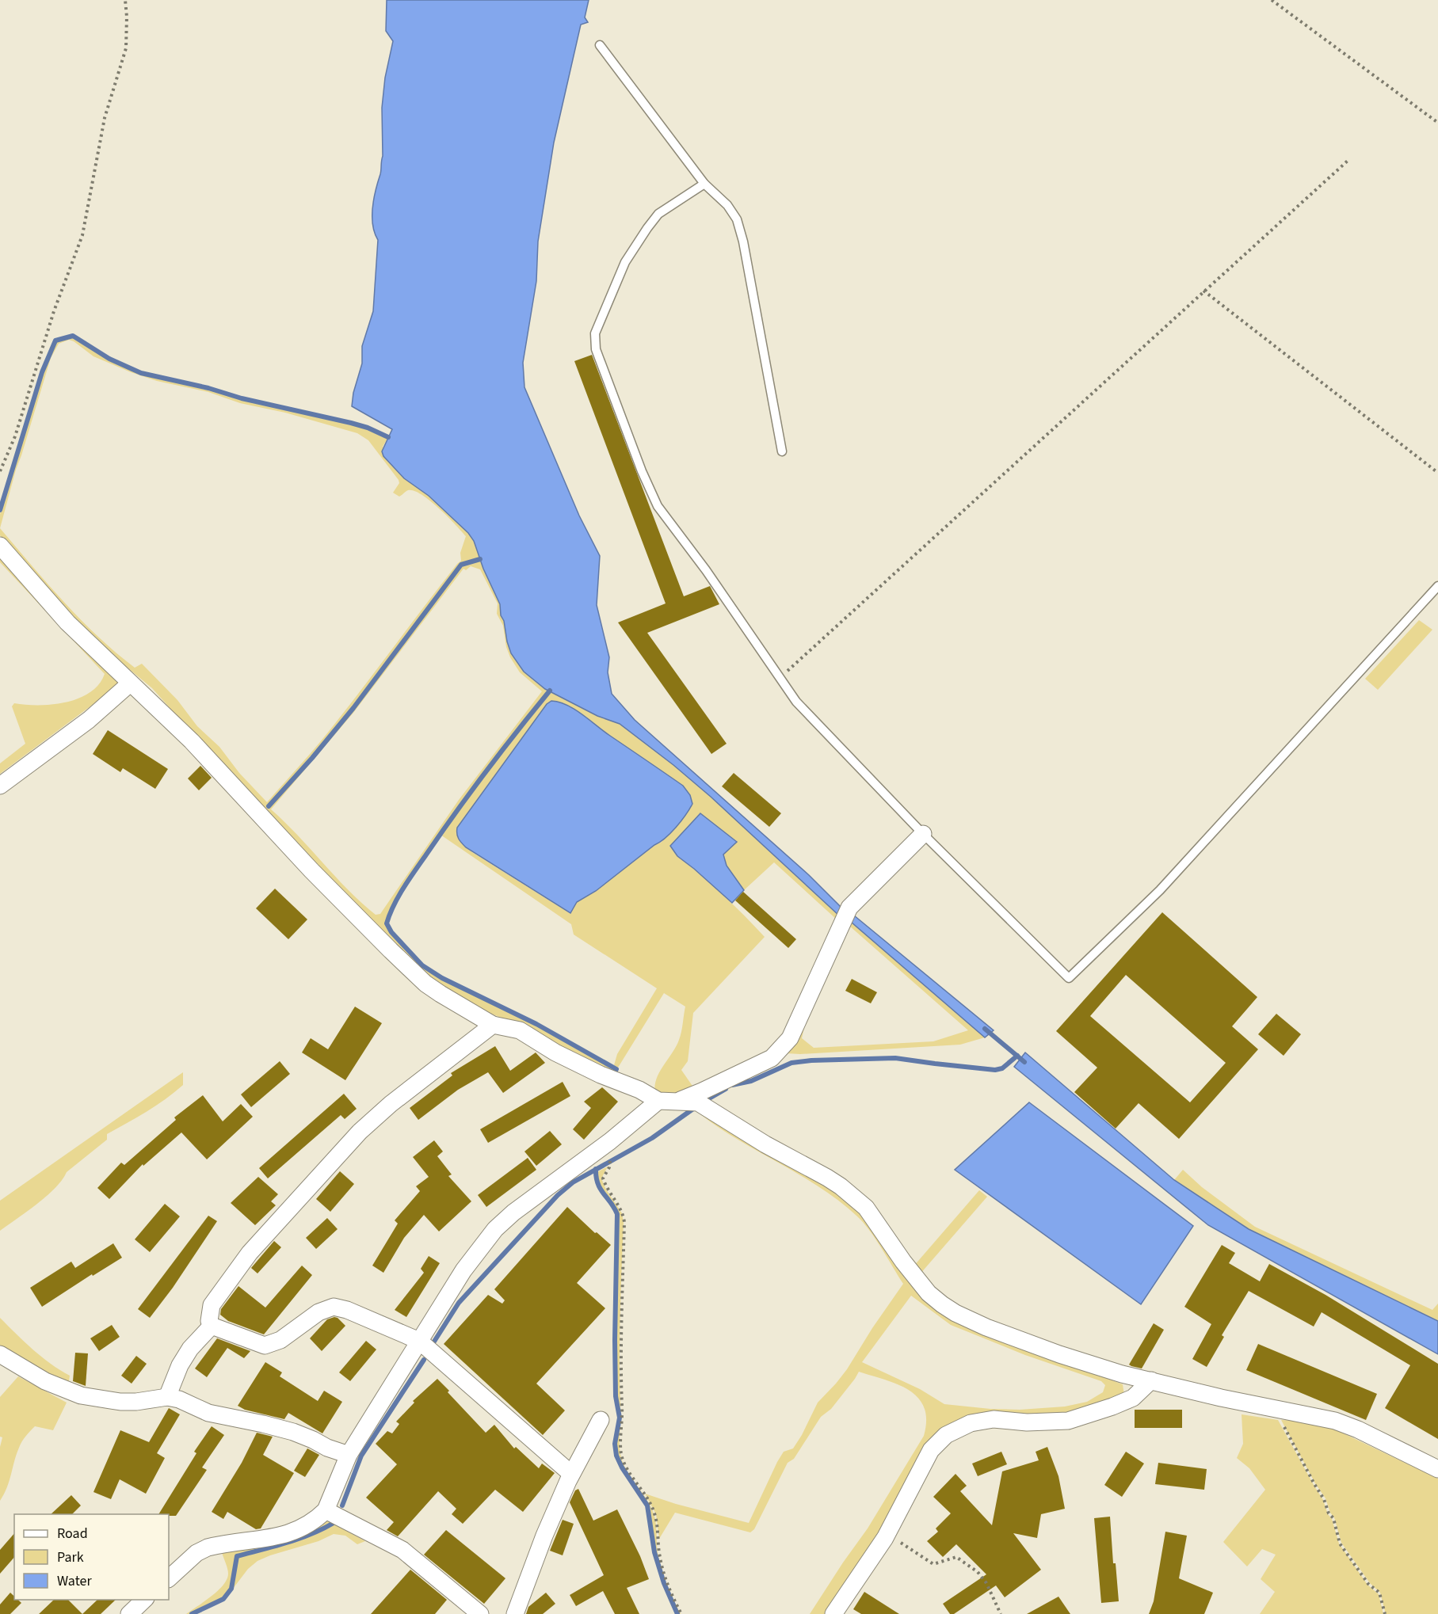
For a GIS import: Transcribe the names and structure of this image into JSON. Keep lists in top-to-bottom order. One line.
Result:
{"legend":["Road","Park","Water"]}
